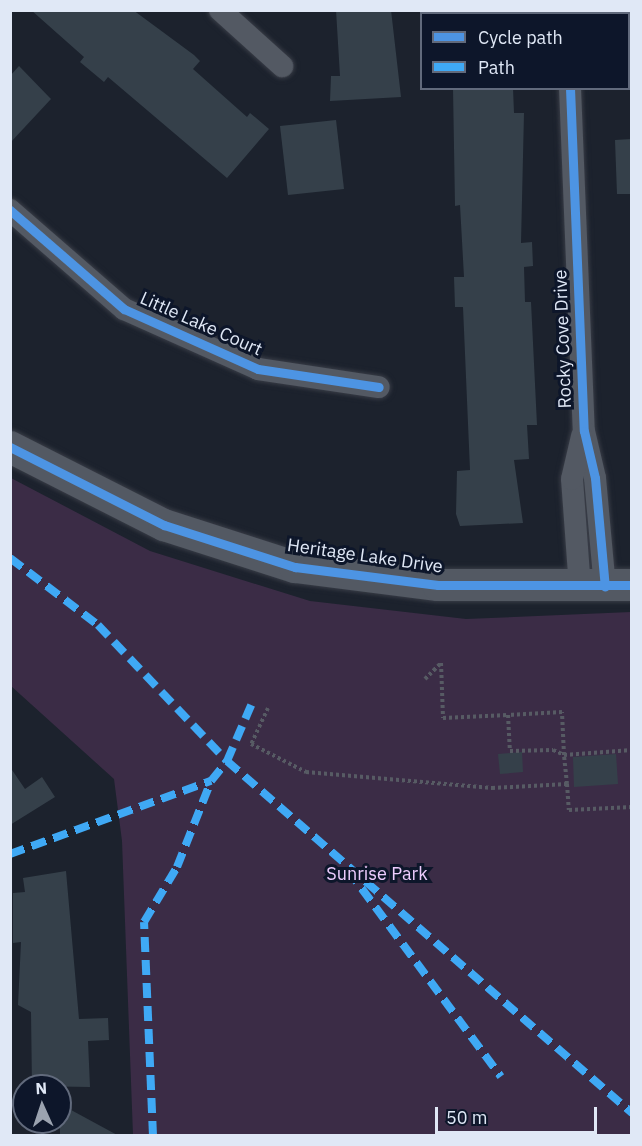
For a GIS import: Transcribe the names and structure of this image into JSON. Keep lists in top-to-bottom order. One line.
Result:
{"streets":{"street":["Little Lake Court","Rocky Cove Drive","Heritage Lake Drive"]},"crossings":[["Rocky Cove Drive","Heritage Lake Drive"]],"parks":["Sunrise Park"],"legend":["Cycle path","Path"],"scale_bar":"50 m","north":"top"}
